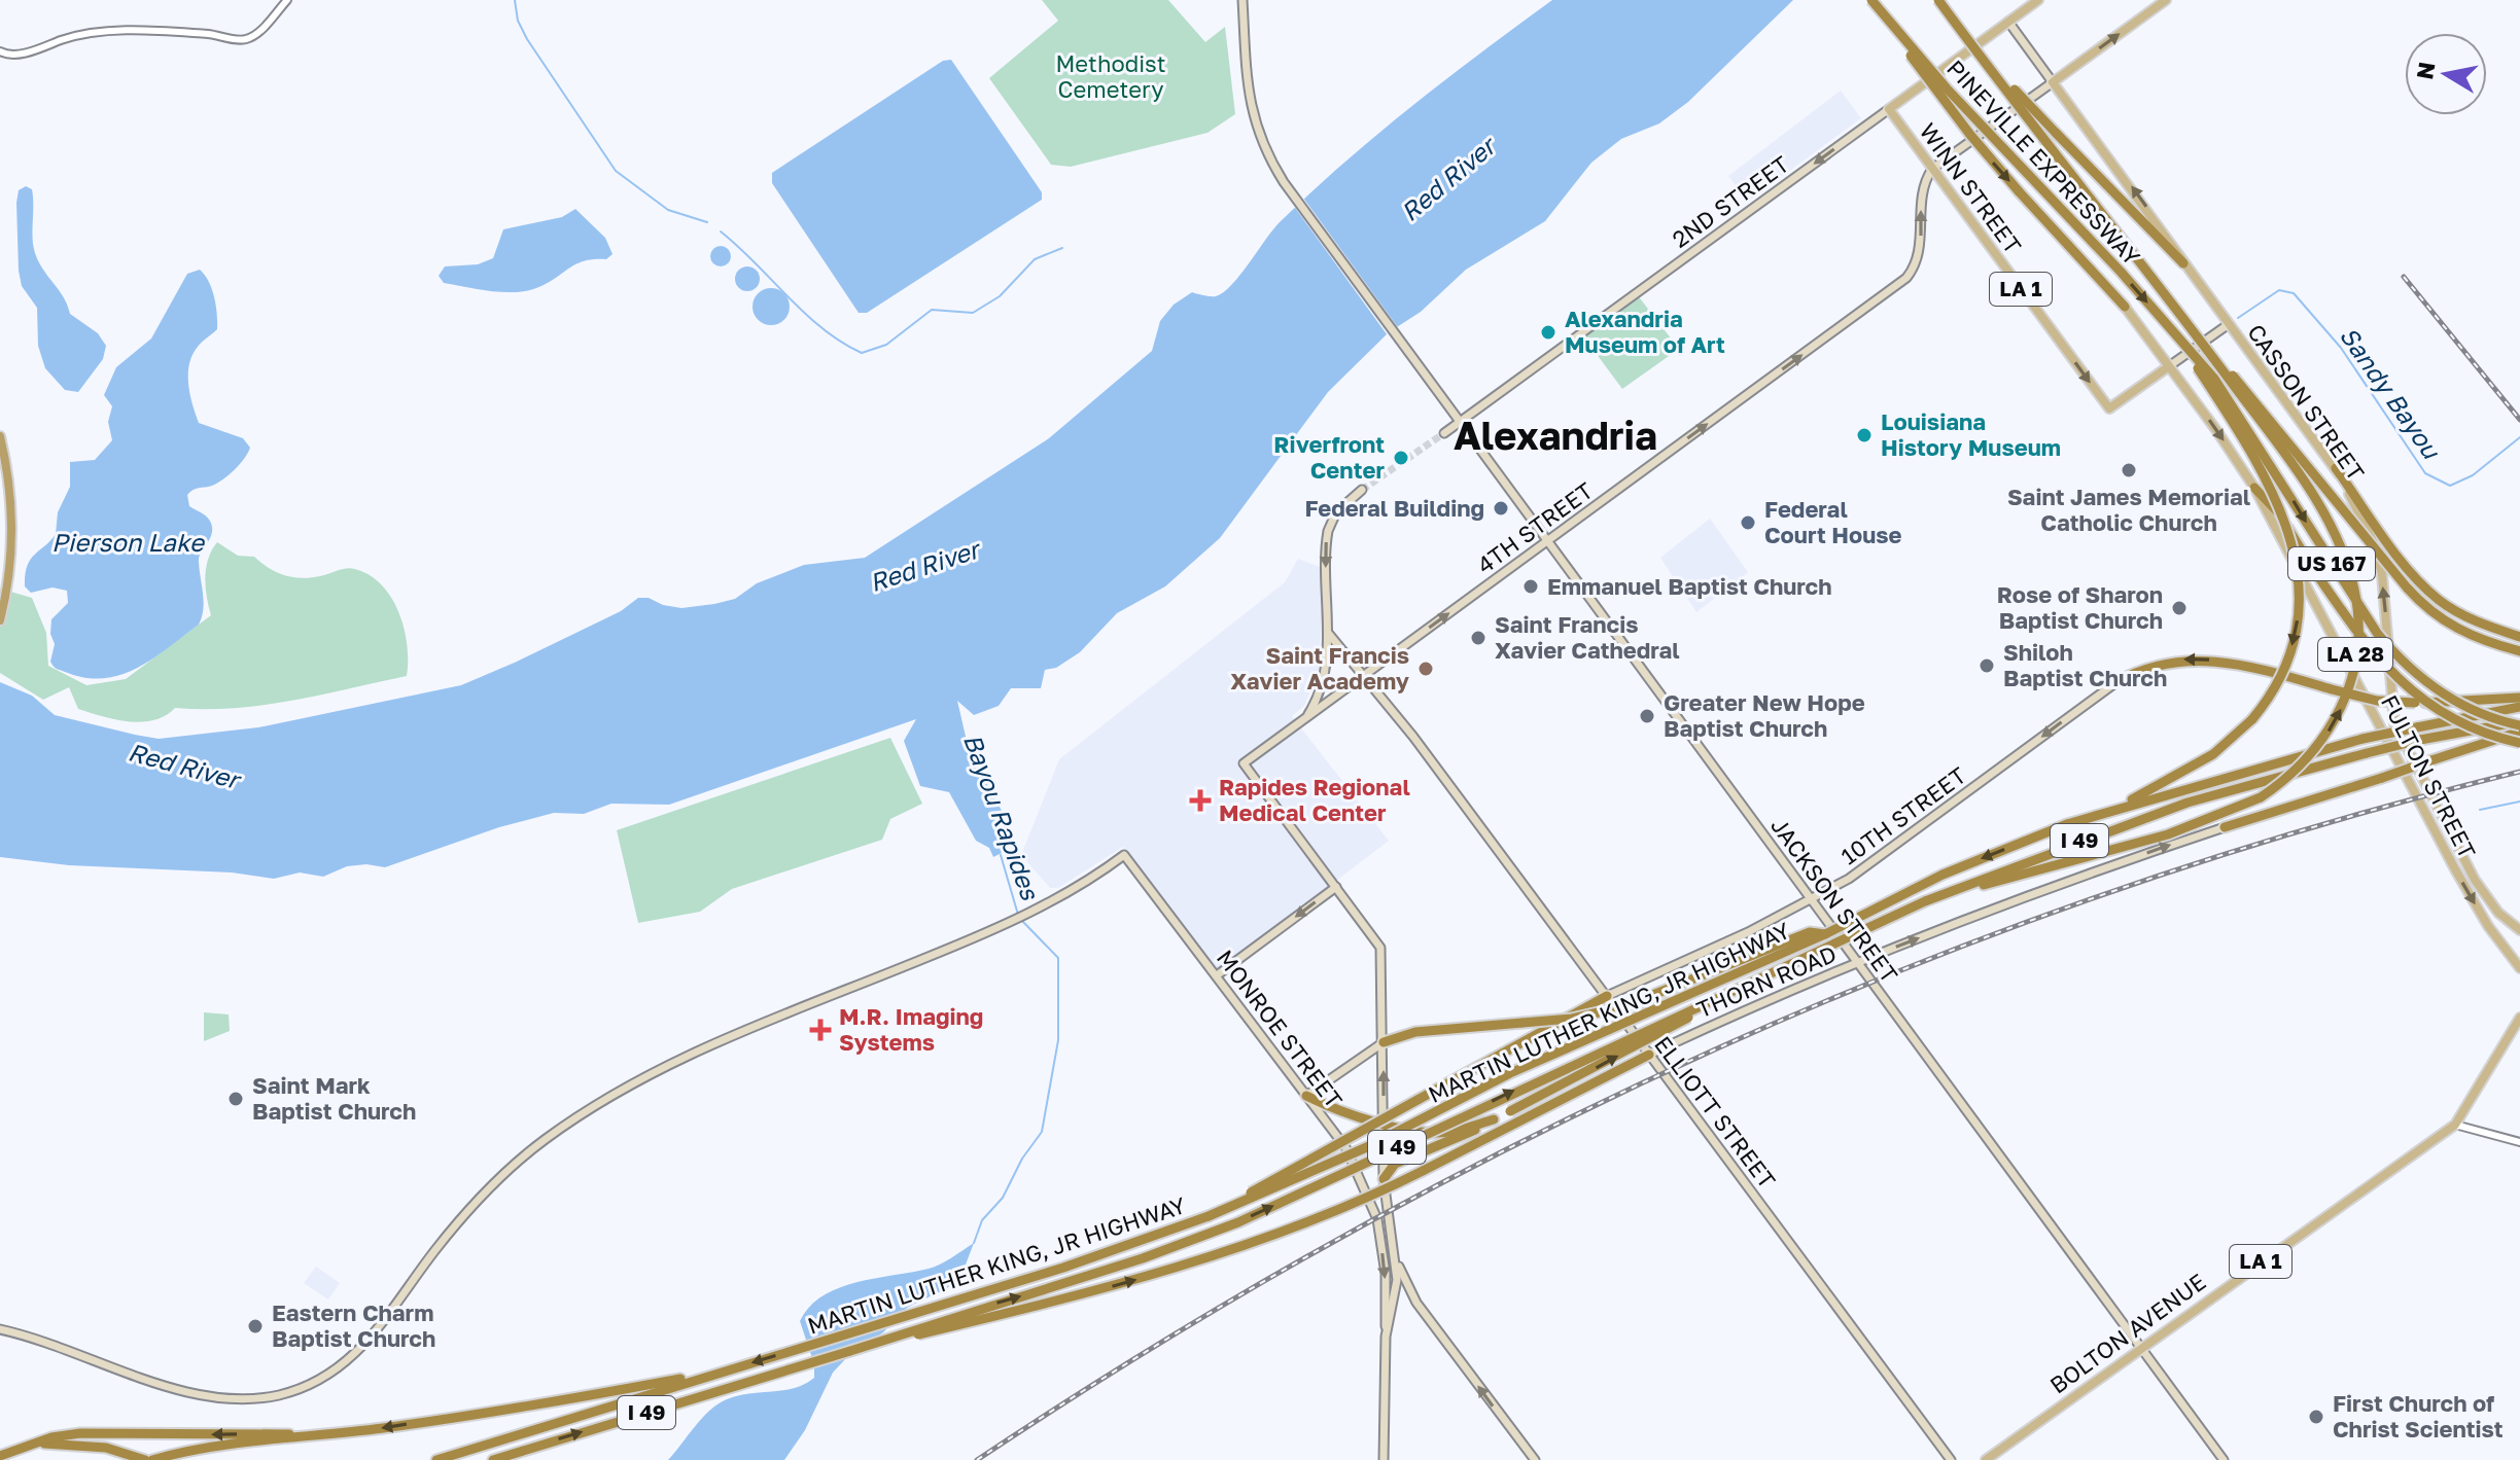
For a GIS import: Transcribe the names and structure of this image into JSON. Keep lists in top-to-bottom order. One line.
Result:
{"streets":{"highway":["PINEVILLE EXPRESSWAY","US 167","LA 28","I 49","MARTIN LUTHER KING, JR HIGHWAY"],"main road":["WINN STREET","2ND STREET","LA 1","CASSON STREET","4TH STREET","FULTON STREET","10TH STREET","JACKSON STREET","THORN ROAD","MONROE STREET","ELLIOTT STREET","BOLTON AVENUE"]},"crossings":[["PINEVILLE EXPRESSWAY","US 167"],["PINEVILLE EXPRESSWAY","LA 28"],["WINN STREET","2ND STREET"],["WINN STREET","4TH STREET"],["WINN STREET","FULTON STREET"],["2ND STREET","CASSON STREET"],["2ND STREET","JACKSON STREET"],["LA 1","BOLTON AVENUE"],["4TH STREET","JACKSON STREET"],["4TH STREET","ELLIOTT STREET"],["US 167","LA 28"],["US 167","MARTIN LUTHER KING, JR HIGHWAY"],["LA 28","MARTIN LUTHER KING, JR HIGHWAY"],["10TH STREET","JACKSON STREET"],["10TH STREET","ELLIOTT STREET"],["JACKSON STREET","THORN ROAD"],["JACKSON STREET","BOLTON AVENUE"],["THORN ROAD","ELLIOTT STREET"]],"one_way":["WINN STREET","2ND STREET","CASSON STREET","4TH STREET","FULTON STREET","10TH STREET","THORN ROAD"],"districts":["Alexandria"],"water":["Red River","Sandy Bayou","Pierson Lake","Bayou Rapides"],"parks":["Methodist Cemetery"],"places":{"other":["Alexandria Museum of Art","Louisiana History Museum","Riverfront Center","Saint James Memorial Catholic Church","Federal Building","Federal Court House","Emmanuel Baptist Church","Rose of Sharon Baptist Church","Saint Francis Xavier Cathedral","Shiloh Baptist Church","Saint Francis Xavier Academy","Greater New Hope Baptist Church","Saint Mark Baptist Church","Eastern Charm Baptist Church","First Church of Christ Scientist"],"health":["Rapides Regional Medical Center","M.R. Imaging Systems"]},"north":"left"}
